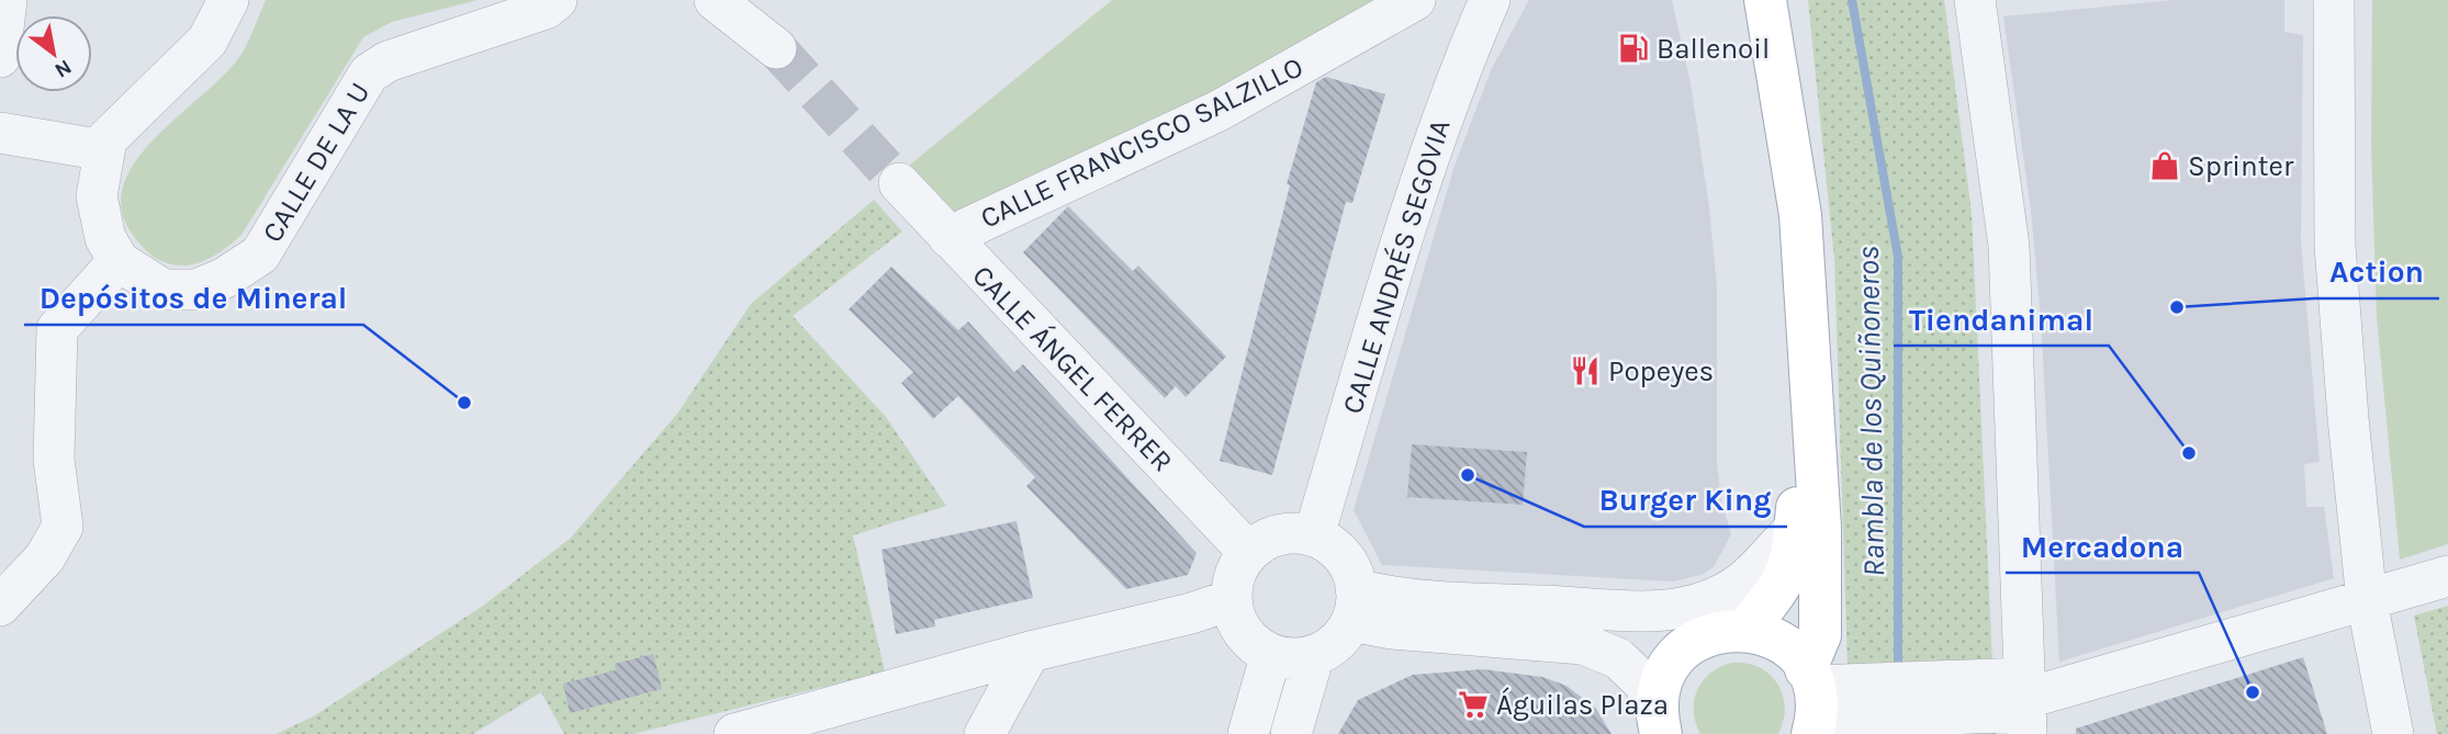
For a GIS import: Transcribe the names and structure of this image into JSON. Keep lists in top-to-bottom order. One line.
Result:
{"streets":{"street":["CALLE FRANCISCO SALZILLO","CALLE DE LA U","CALLE ANDRÉS SEGOVIA","CALLE ÁNGEL FERRER"]},"crossings":[["CALLE FRANCISCO SALZILLO","CALLE ÁNGEL FERRER"],["CALLE ANDRÉS SEGOVIA","CALLE ÁNGEL FERRER"]],"water":["Rambla de los Quiñoneros"],"places":{"fuel station":["Ballenoil"],"shop":["Sprinter"],"other":["Action","Depósitos de Mineral","Tiendanimal","Burger King","Mercadona"],"restaurant":["Popeyes"],"supermarket":["Águilas Plaza"]},"north":"bottom right"}
